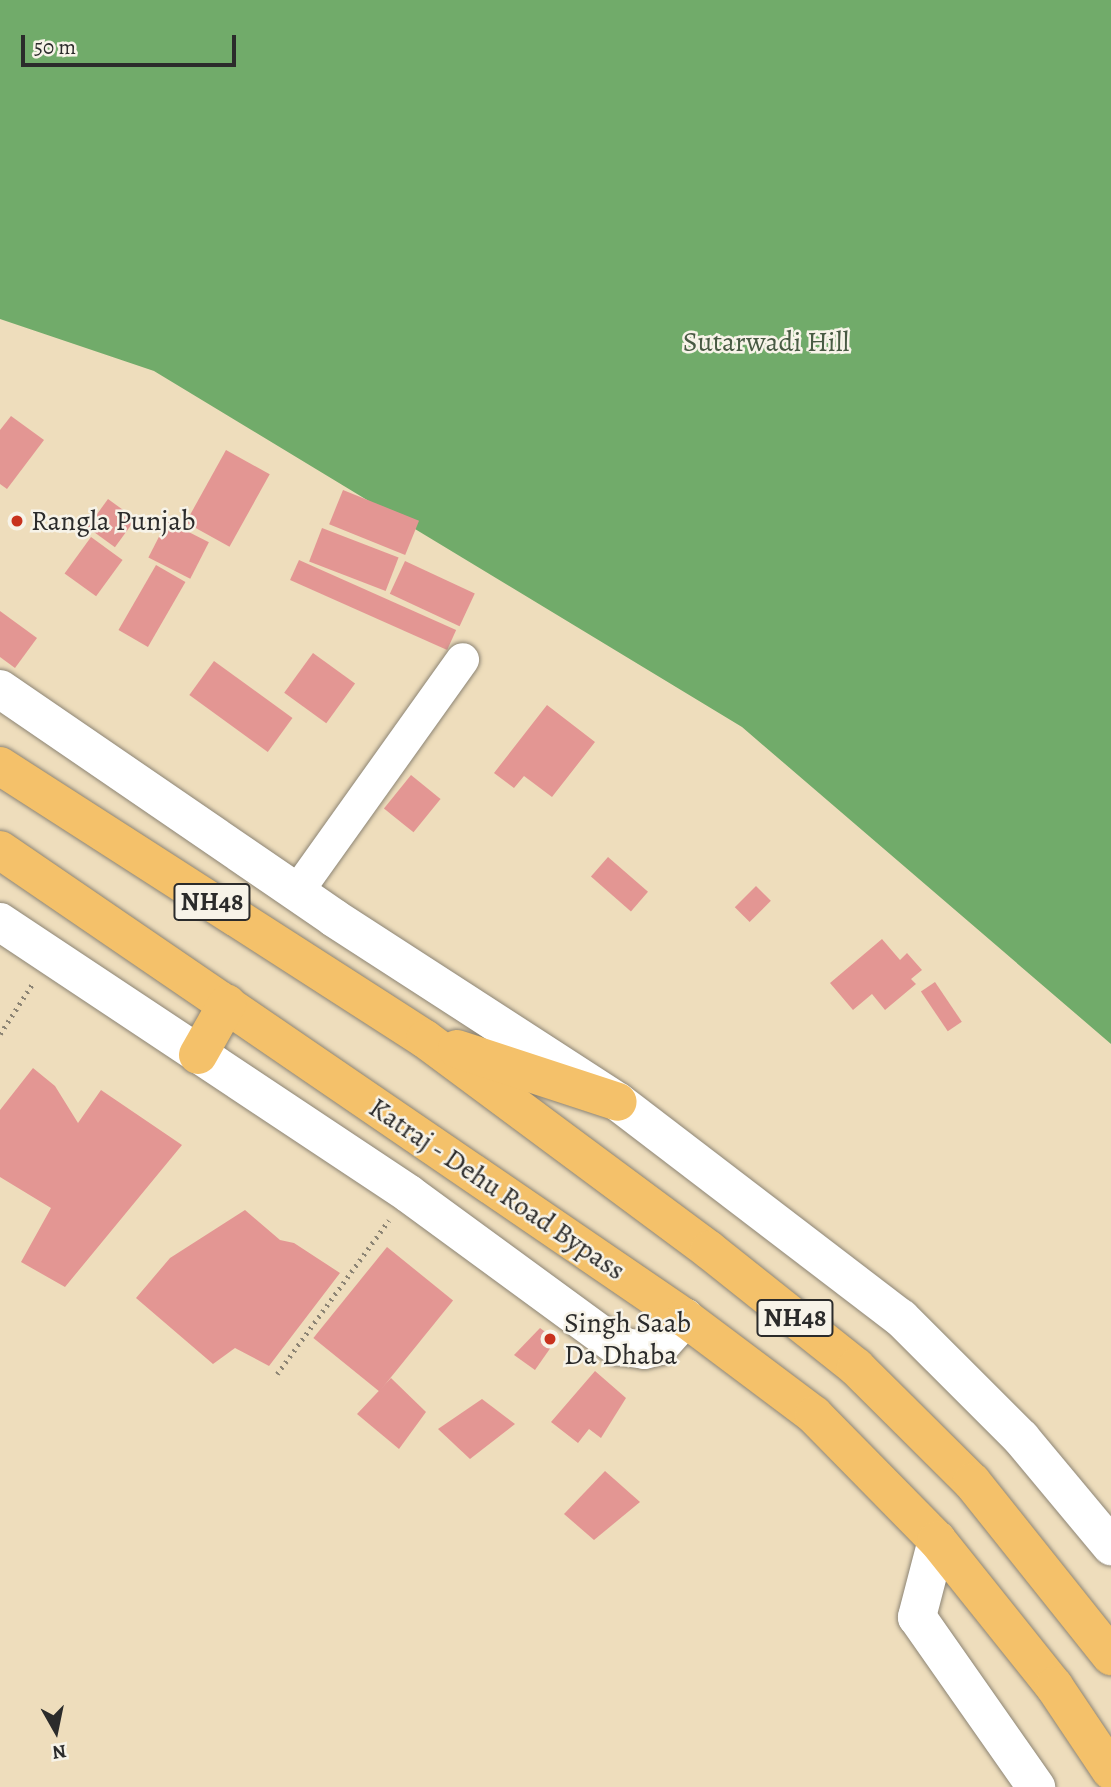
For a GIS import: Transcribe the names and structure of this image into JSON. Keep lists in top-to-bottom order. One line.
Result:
{"streets":{"highway":["NH48","Katraj - Dehu Road Bypass"]},"parks":["Sutarwadi Hill"],"places":["Rangla Punjab","Singh Saab Da Dhaba"],"scale_bar":"50 m","north":"bottom"}
